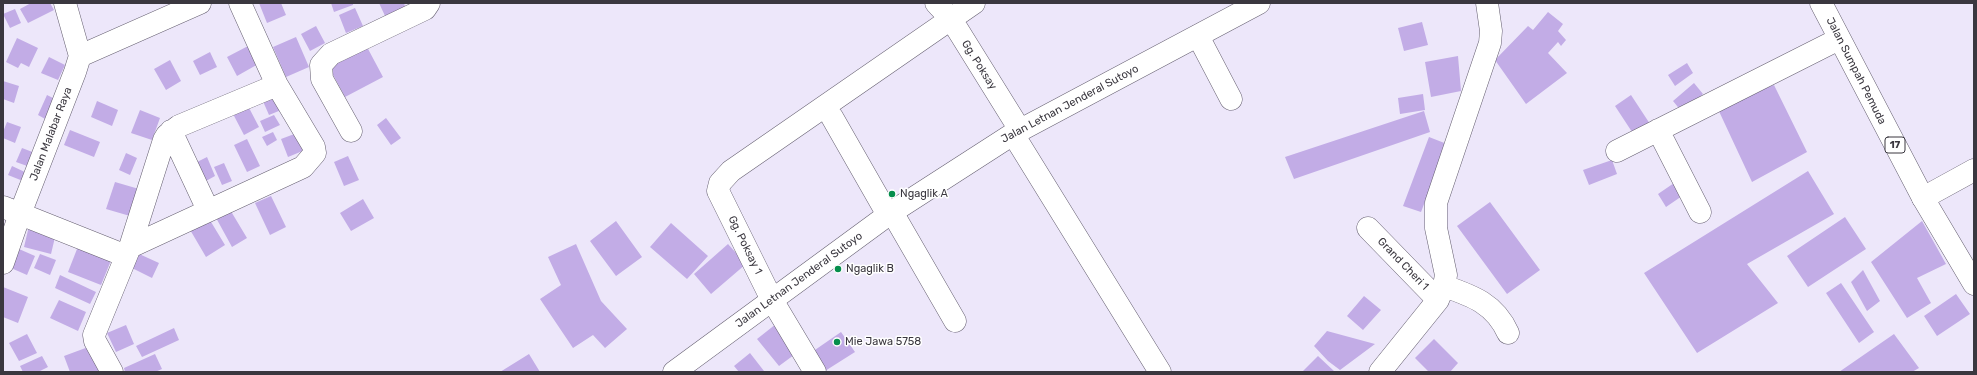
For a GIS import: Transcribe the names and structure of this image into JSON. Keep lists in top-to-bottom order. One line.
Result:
{"streets":{"main road":["Gg. Poksay","Jalan Sumpah Pemuda","Jalan Letnan Jenderal Sutoyo","Jalan Malabar Raya","17","Gg. Poksay 1","Grand Cheri 1"]},"crossings":[["Gg. Poksay","Jalan Letnan Jenderal Sutoyo"],["Gg. Poksay","Gg. Poksay 1"],["Jalan Letnan Jenderal Sutoyo","Gg. Poksay 1"]],"places":["Ngaglik A","Ngaglik B","Mie Jawa 5758"]}
